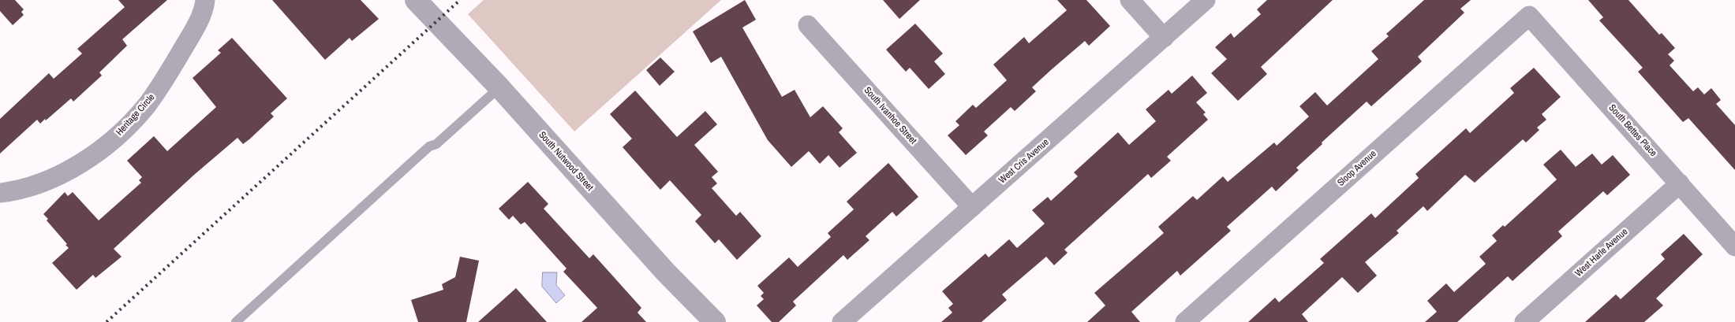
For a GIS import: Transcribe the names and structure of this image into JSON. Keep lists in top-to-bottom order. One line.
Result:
{"streets":{"street":["Heritage Circle","South Ivanhoe Street","South Bettes Place","South Nutwood Street","West Cris Avenue","Sloop Avenue","West Harle Avenue"]},"crossings":[["South Ivanhoe Street","West Cris Avenue"],["South Bettes Place","Sloop Avenue"],["South Bettes Place","West Harle Avenue"]]}
